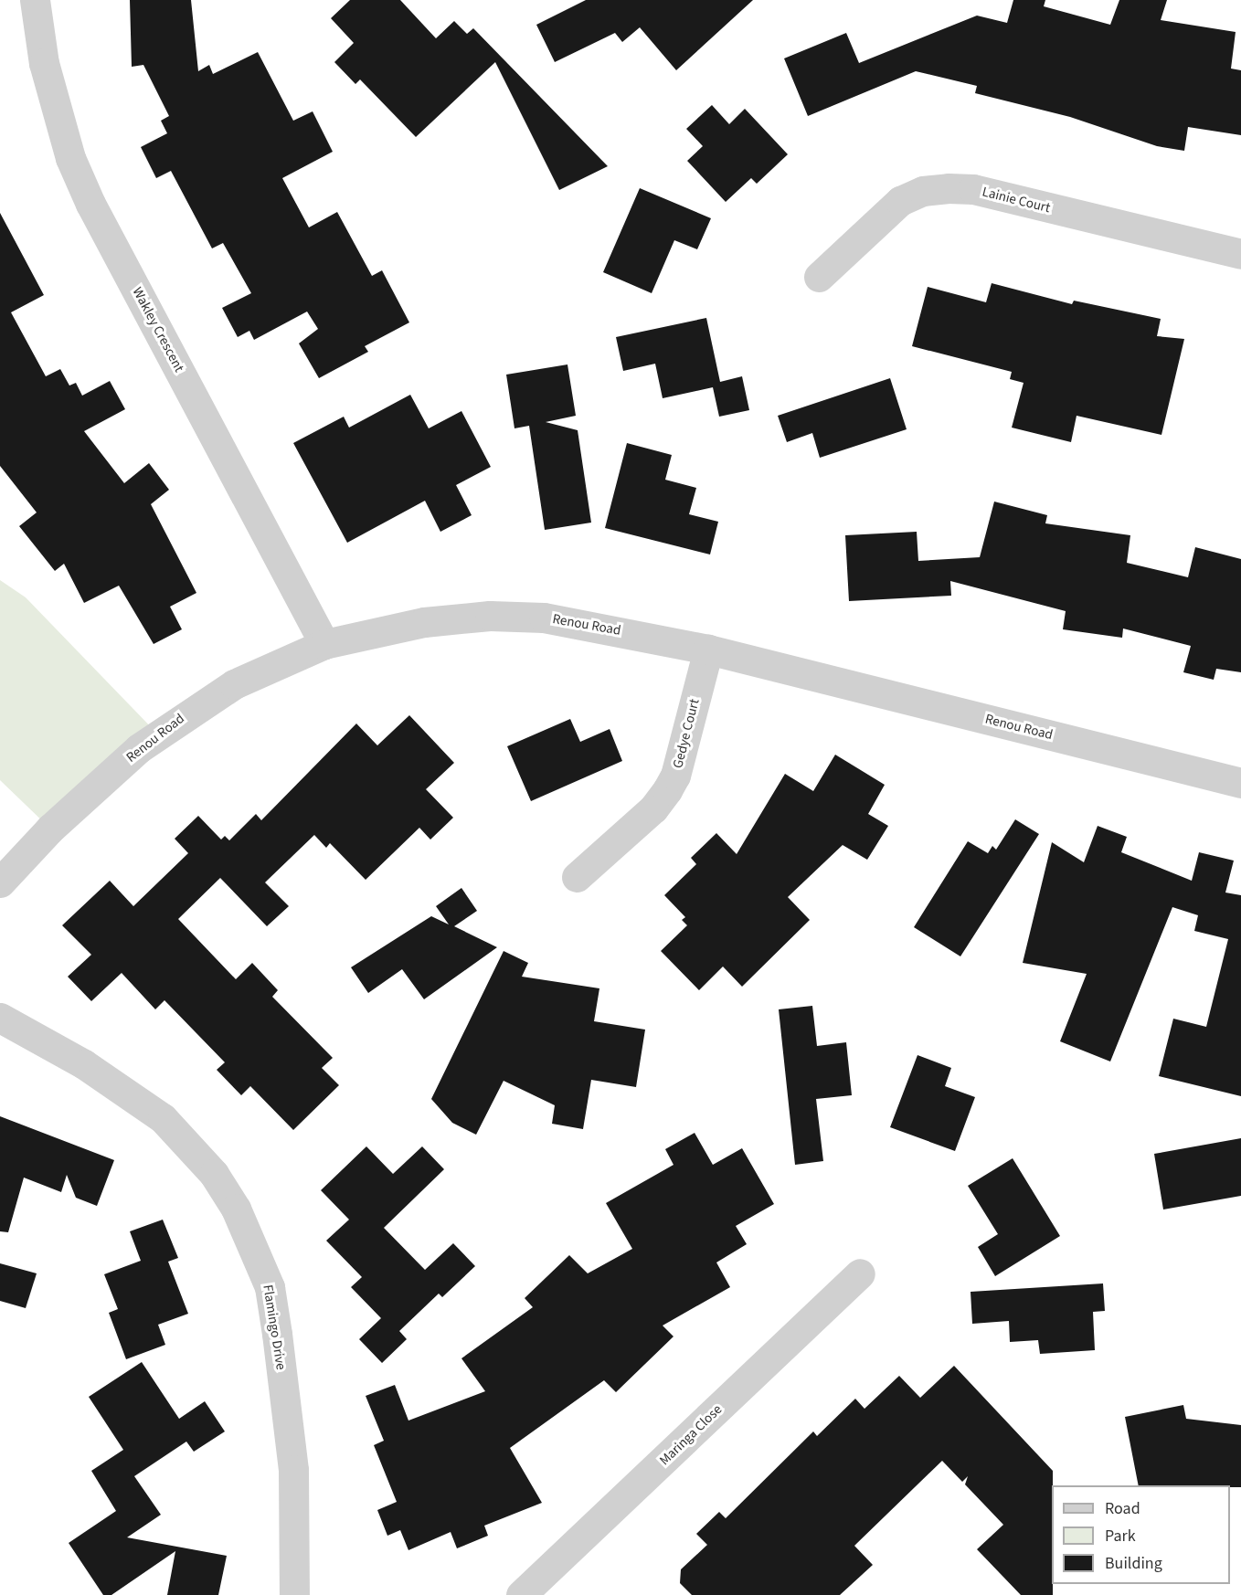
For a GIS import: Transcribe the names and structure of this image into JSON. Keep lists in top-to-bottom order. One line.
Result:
{"streets":{"street":["Lainie Court","Wakley Crescent","Renou Road","Gedye Court","Flamingo Drive","Maringa Close"]},"crossings":[["Wakley Crescent","Renou Road"],["Renou Road","Gedye Court"]],"legend":["Road","Park","Building"]}
